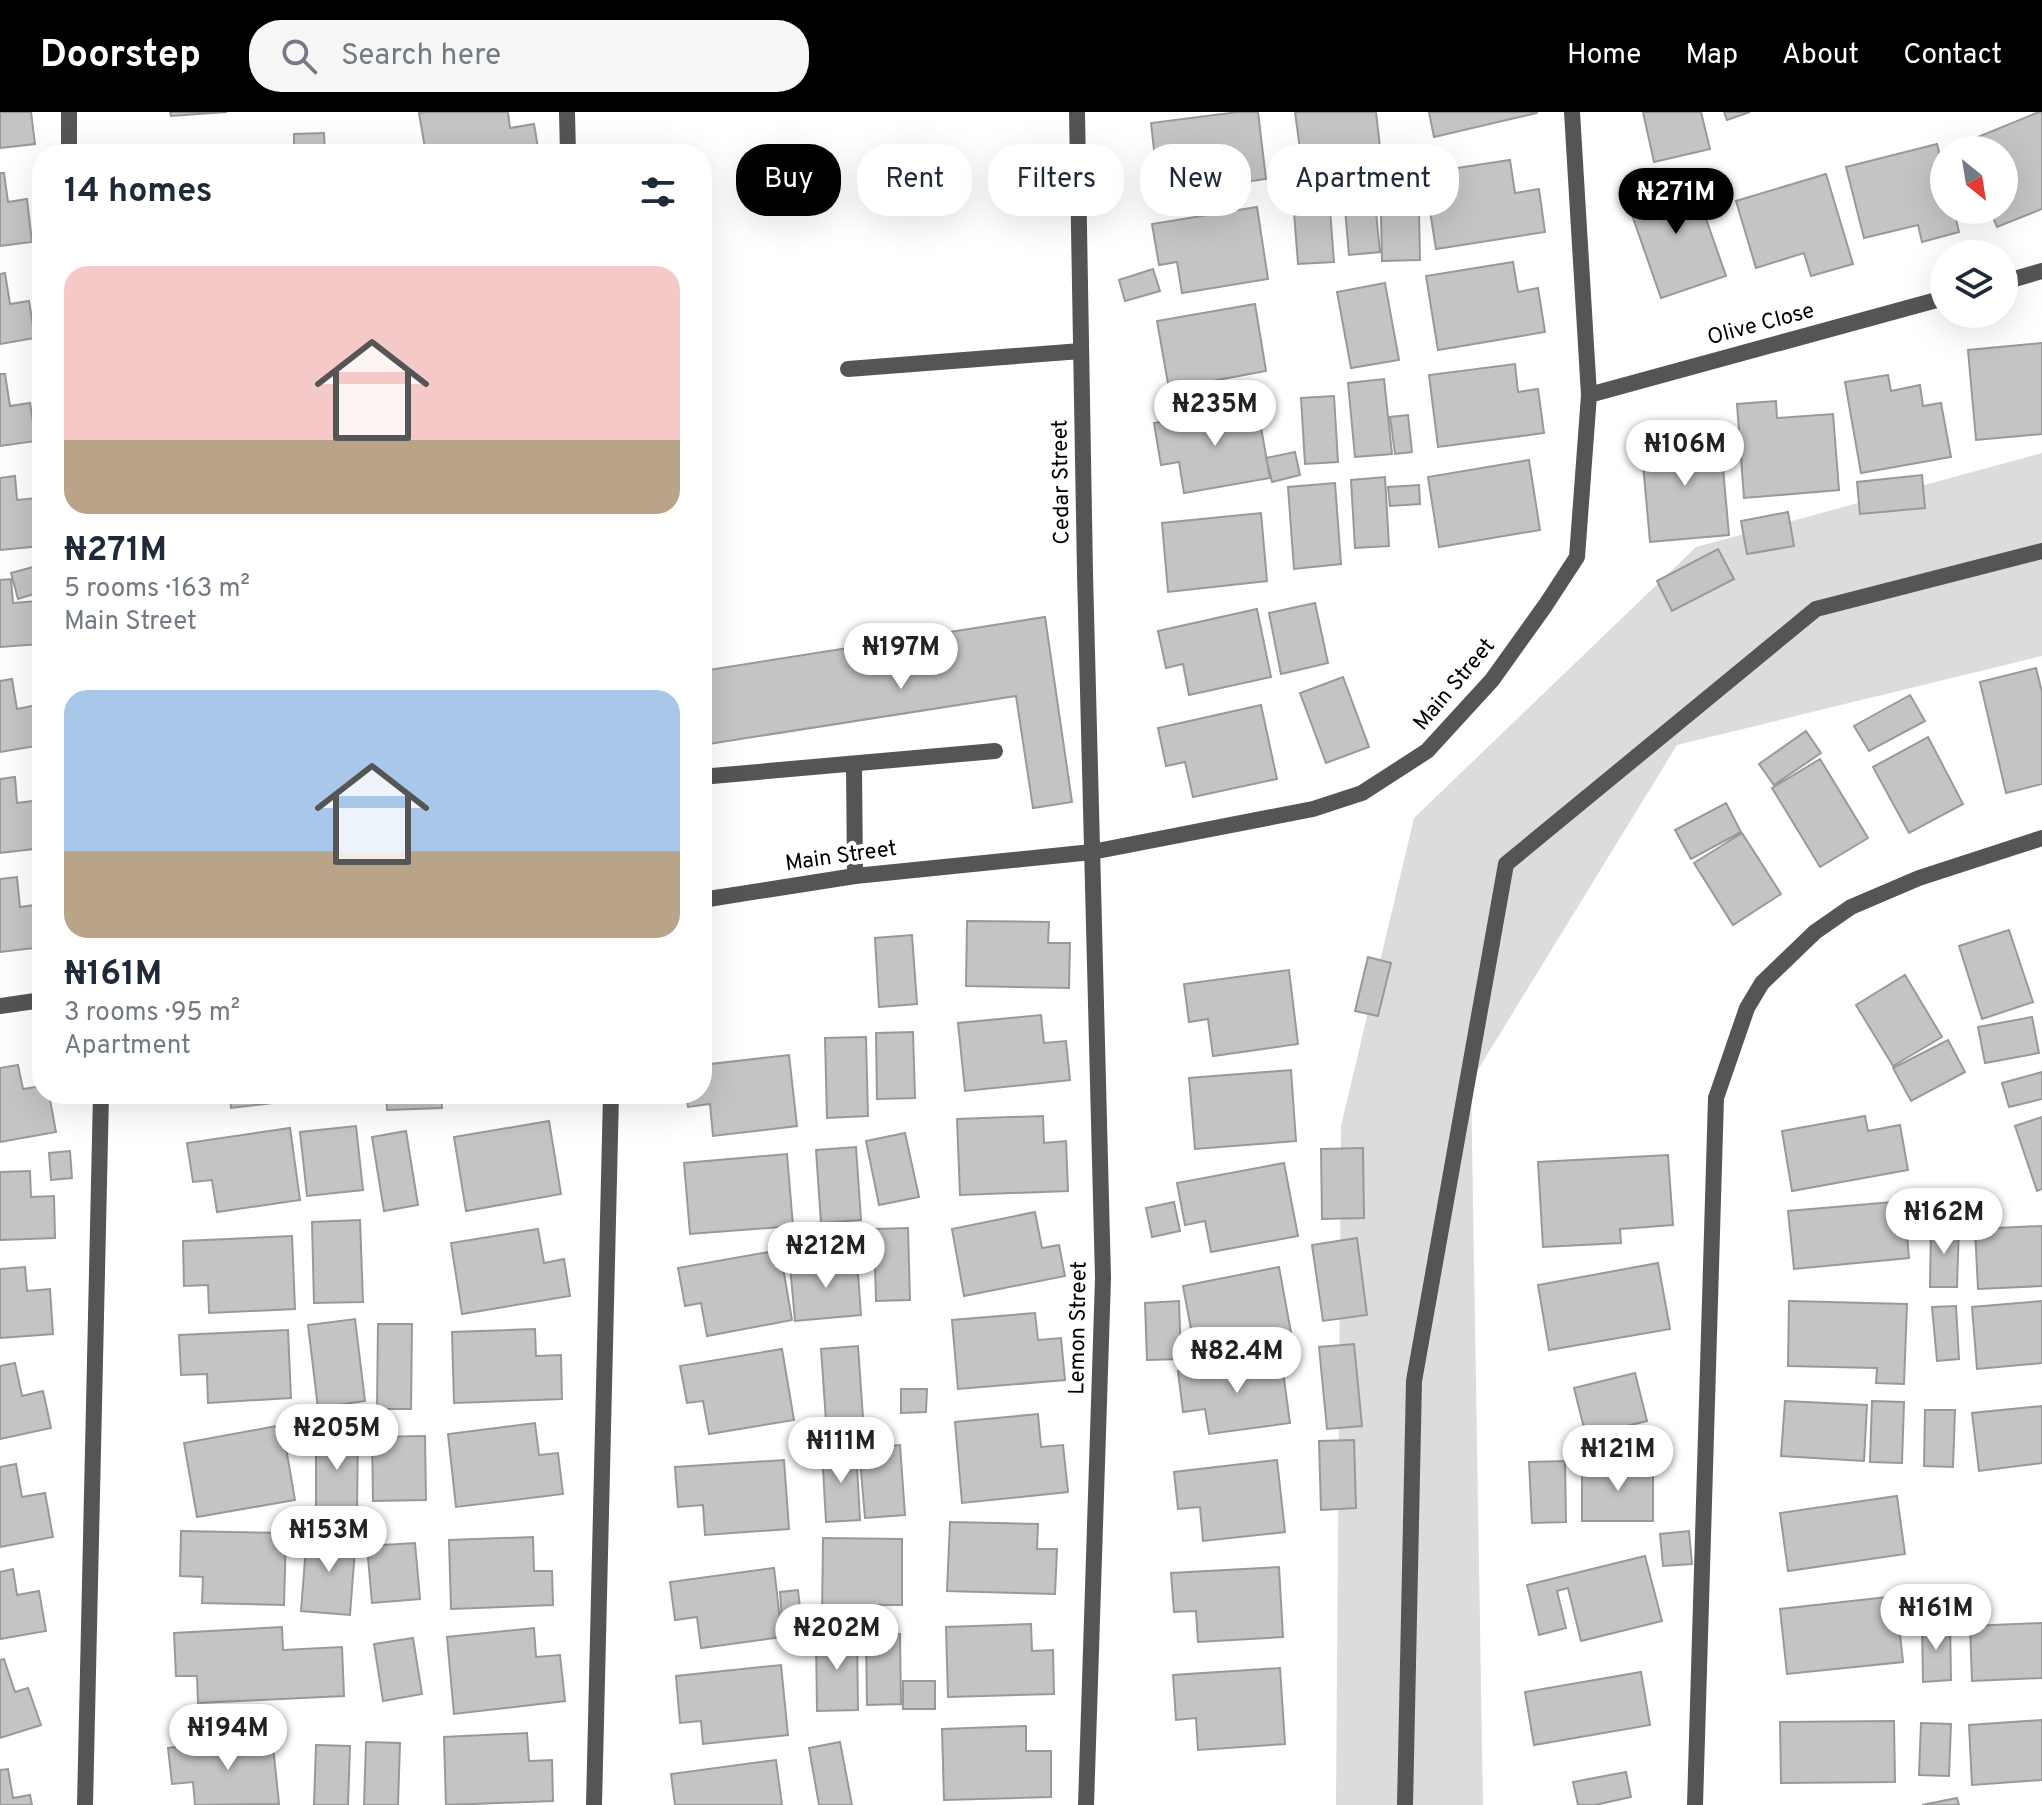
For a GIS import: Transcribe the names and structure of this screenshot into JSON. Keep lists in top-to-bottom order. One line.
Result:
{"streets":{"street":["Olive Close","Cedar Street","Main Street","Lemon Street"]},"crossings":[["Olive Close","Main Street"],["Cedar Street","Main Street"],["Cedar Street","Lemon Street"],["Main Street","Lemon Street"]],"north":"bottom right","page":{"header":"Doorstep","search":"Search here","nav":["Home","Map","About","Contact"],"chip":["Buy","Rent","Filters","New","Apartment"],"heading":"14 homes","price":["₦271M","₦235M","₦106M","₦197M","₦162M","₦212M","₦82.4M","₦205M","₦111M","₦121M","₦153M","₦161M","₦202M","₦194M"],"list":[{"name":"₦271M","note":"5 rooms · 163 m² · Main Street"},{"name":"₦161M","note":"3 rooms · 95 m² · Apartment"}]}}
